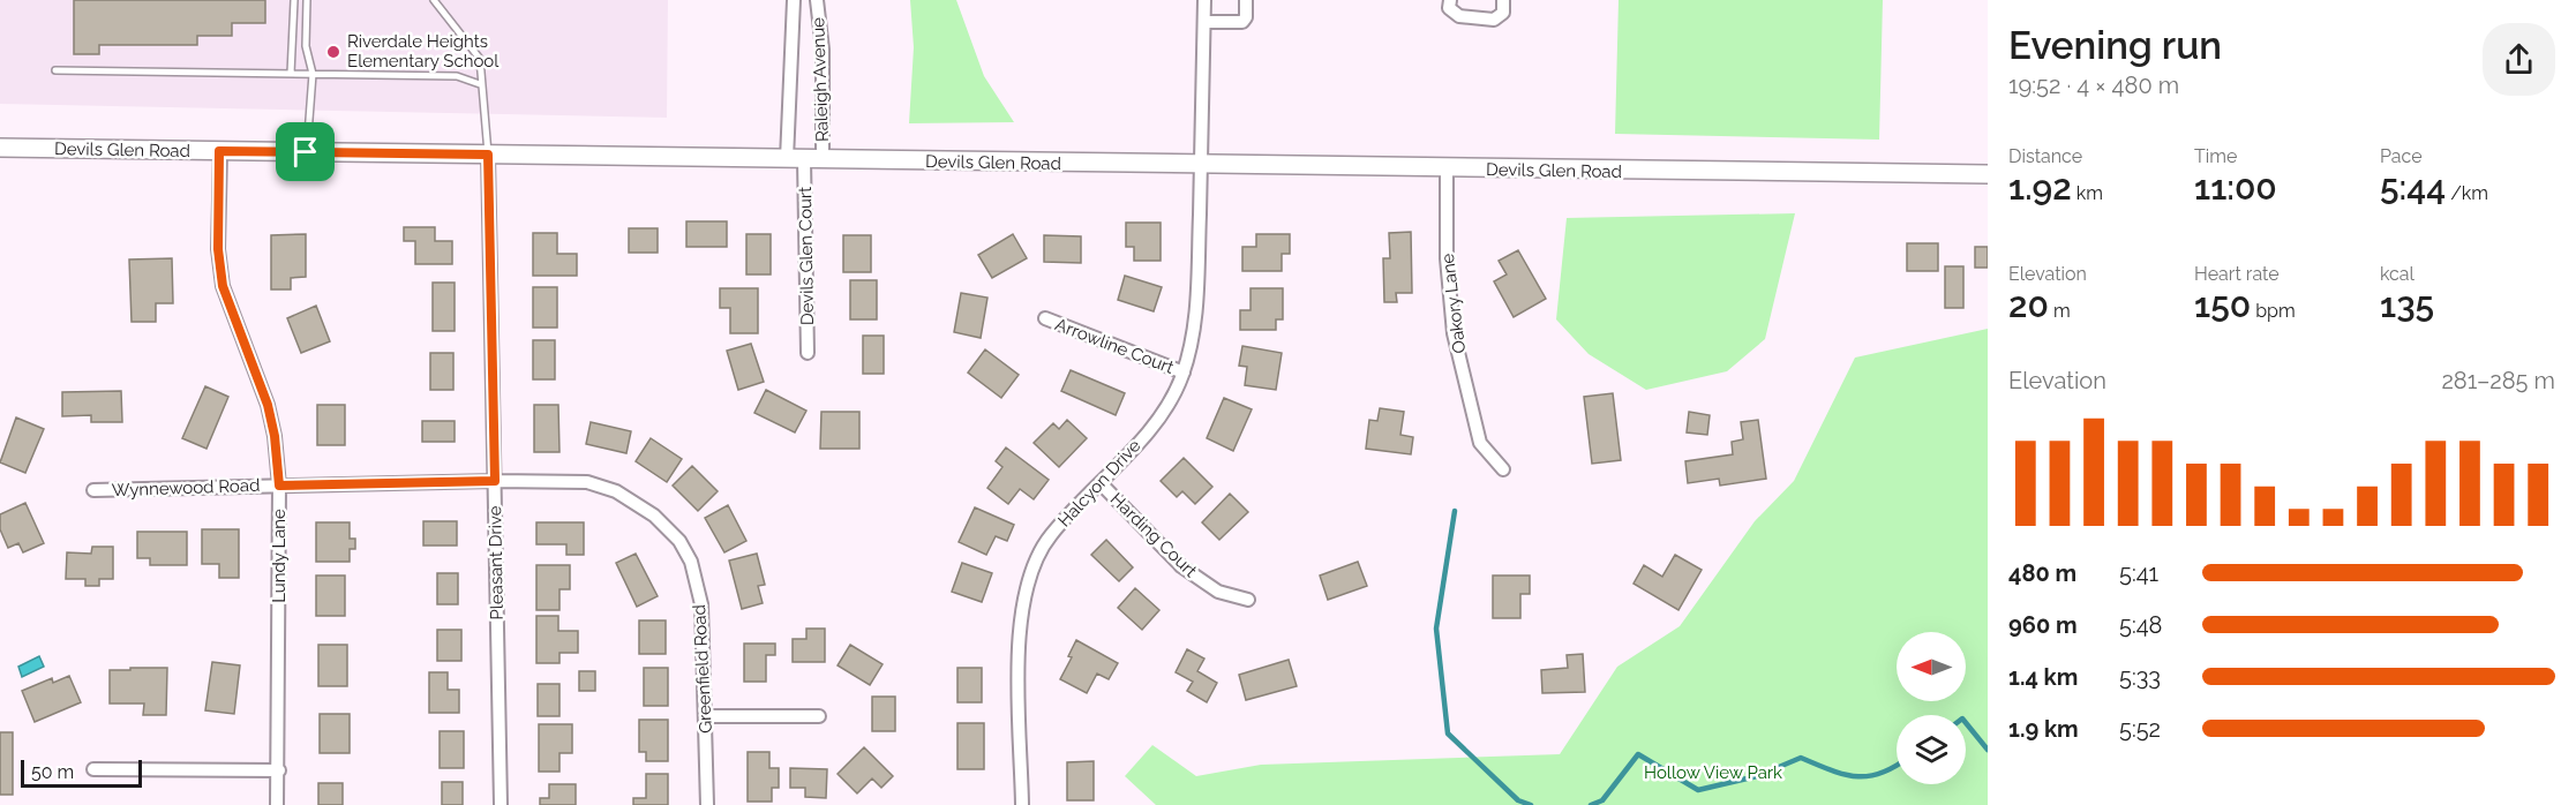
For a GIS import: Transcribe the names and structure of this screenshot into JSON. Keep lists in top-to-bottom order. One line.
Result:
{"streets":{"main road":["Devils Glen Road"],"street":["Raleigh Avenue","Devils Glen Court","Oakory Lane","Arrowline Court","Halcyon Drive","Wynnewood Road","Harding Court","Lundy Lane","Pleasant Drive","Greenfield Road"]},"crossings":[["Raleigh Avenue","Devils Glen Road"],["Raleigh Avenue","Devils Glen Court"],["Devils Glen Road","Devils Glen Court"],["Devils Glen Road","Oakory Lane"],["Devils Glen Road","Halcyon Drive"],["Devils Glen Road","Lundy Lane"],["Devils Glen Road","Pleasant Drive"],["Arrowline Court","Halcyon Drive"],["Halcyon Drive","Harding Court"],["Wynnewood Road","Lundy Lane"],["Wynnewood Road","Greenfield Road"],["Lundy Lane","Greenfield Road"],["Pleasant Drive","Greenfield Road"]],"parks":["Hollow View Park"],"places":["Riverdale Heights Elementary School"],"scale_bar":"50 m","north":"left","page":{"heading":["Evening run","19:52 · 4 × 480 m"],"stats":[["Distance","1.92 km"],["Time","11:00"],["Pace","5:44 /km"],["Elevation","20 m"],["Heart rate","150 bpm"],["kcal","135"]],"chart":["Elevation","281–285 m"],"list":[{"name":"480 m","note":"5:41"},{"name":"960 m","note":"5:48"},{"name":"1.4 km","note":"5:33"},{"name":"1.9 km","note":"5:52"}],"scale":"50 m"}}
